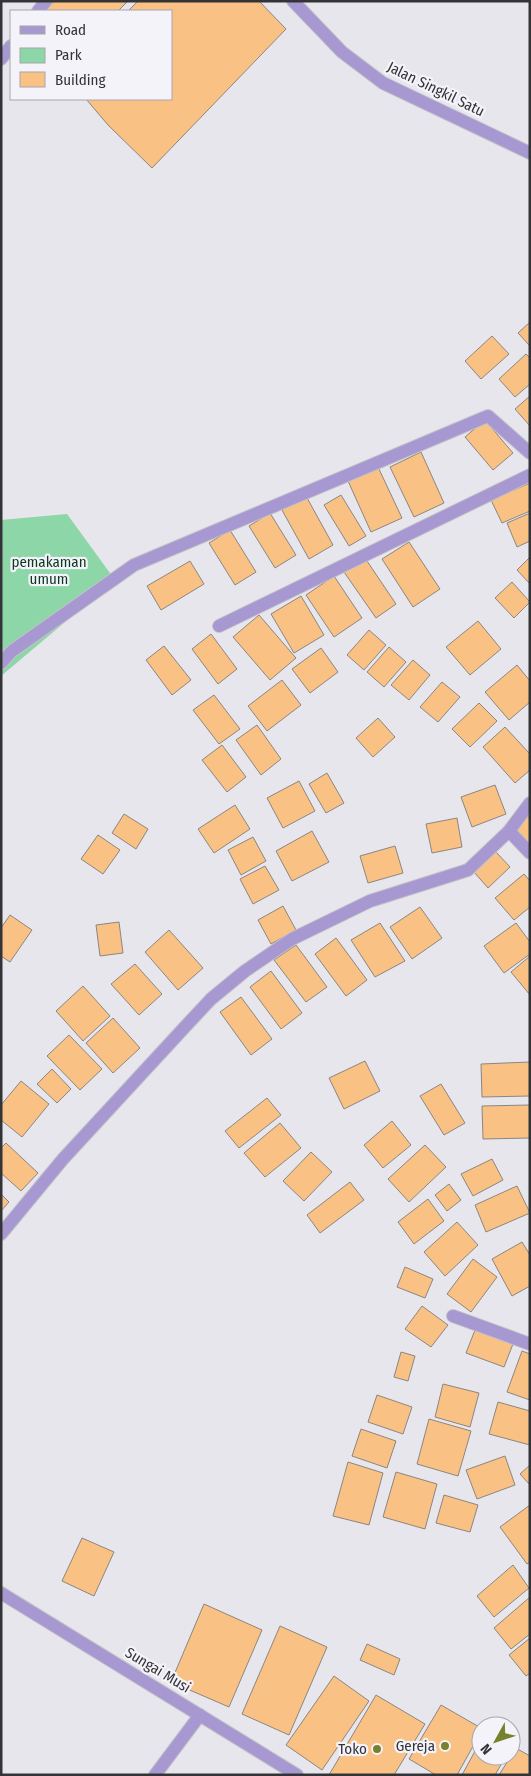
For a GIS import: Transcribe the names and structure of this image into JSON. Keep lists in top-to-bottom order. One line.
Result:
{"streets":{"street":["Jalan Singkil Satu","Sungai Musi"]},"parks":["pemakaman umum"],"places":["Gereja","Toko"],"legend":["Road","Park","Building"],"north":"bottom left"}
